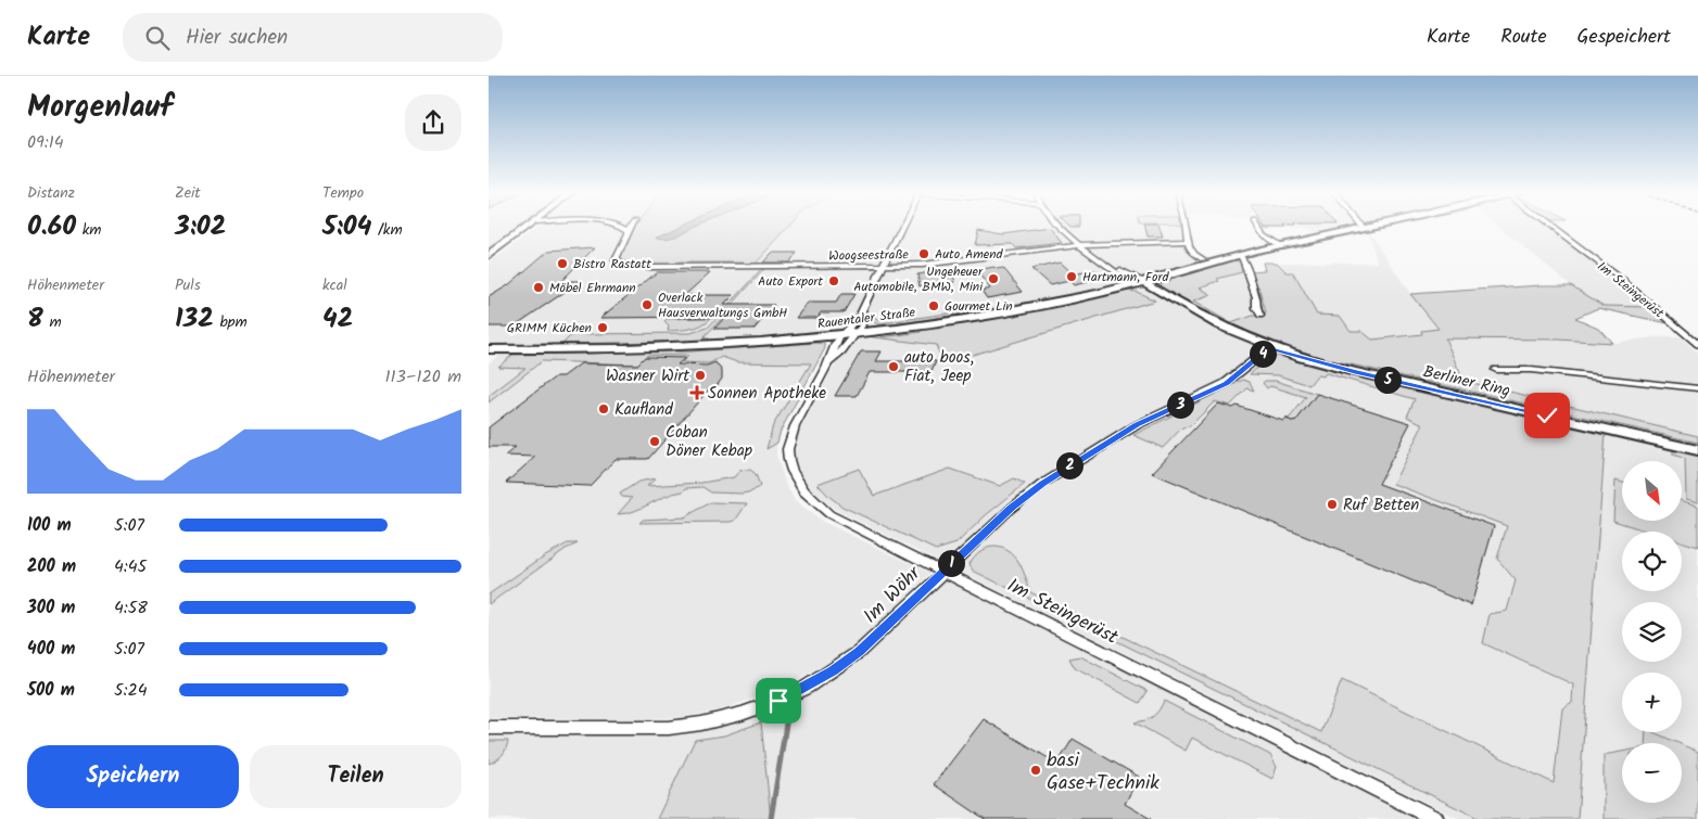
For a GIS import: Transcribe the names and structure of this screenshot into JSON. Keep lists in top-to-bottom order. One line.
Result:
{"streets":{"street":["Woogseestraße","Im Steingerüst","Rauentaler Straße","Berliner Ring","Im Wöhr"]},"crossings":[["Woogseestraße","Berliner Ring"],["Im Steingerüst","Rauentaler Straße"],["Im Steingerüst","Im Wöhr"],["Rauentaler Straße","Berliner Ring"],["Berliner Ring","Im Wöhr"]],"places":{"other":["Auto Amend","Bistro Rastatt","Hartmann, Ford","Ungeheuer Automobile, BMW, Mini","Auto Export","Möbel Ehrmann","Overlack Hausverwaltungs GmbH","Gourmet Lin","GRIMM Küchen","auto boos, Fiat, Jeep","Wasner Wirt","Kaufland","Coban Döner Kebap","Ruf Betten","basi Gase+Technik"],"health":["Sonnen Apotheke"]},"north":"bottom right","page":{"header":"Karte","search":"Hier suchen","nav":["Karte","Route","Gespeichert"],"heading":["Morgenlauf","09:14"],"stats":[["Distanz","0.60 km"],["Zeit","3:02"],["Tempo","5:04 /km"],["Höhenmeter","8 m"],["Puls","132 bpm"],["kcal","42"]],"pins":["4","5","3","2","1"],"chart":["Höhenmeter","113–120 m"],"map_buttons":["+","−"],"list":[{"name":"100 m","note":"5:07"},{"name":"200 m","note":"4:45"},{"name":"300 m","note":"4:58"},{"name":"400 m","note":"5:07"},{"name":"500 m","note":"5:24"}],"buttons":["Speichern","Teilen"]}}
